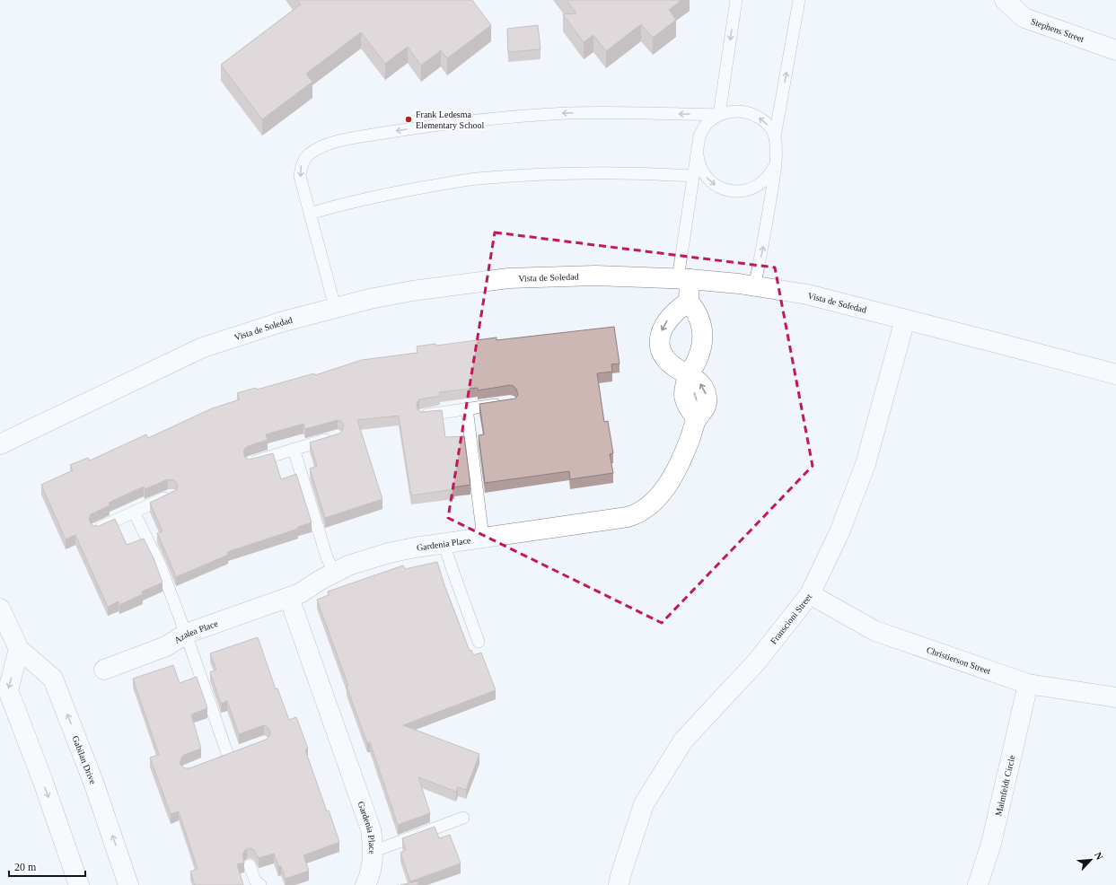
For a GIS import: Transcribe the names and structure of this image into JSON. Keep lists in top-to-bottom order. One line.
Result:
{"streets":{"street":["Stephens Street","Vista de Soledad","Gardenia Place","Franscioni Street","Azalea Place","Christierson Street","Gabilan Drive","Malmfeldt Circle"]},"crossings":[["Vista de Soledad","Franscioni Street"],["Gardenia Place","Azalea Place"],["Franscioni Street","Christierson Street"],["Christierson Street","Malmfeldt Circle"]],"places":["Frank Ledesma Elementary School"],"scale_bar":"20 m","north":"top right"}
